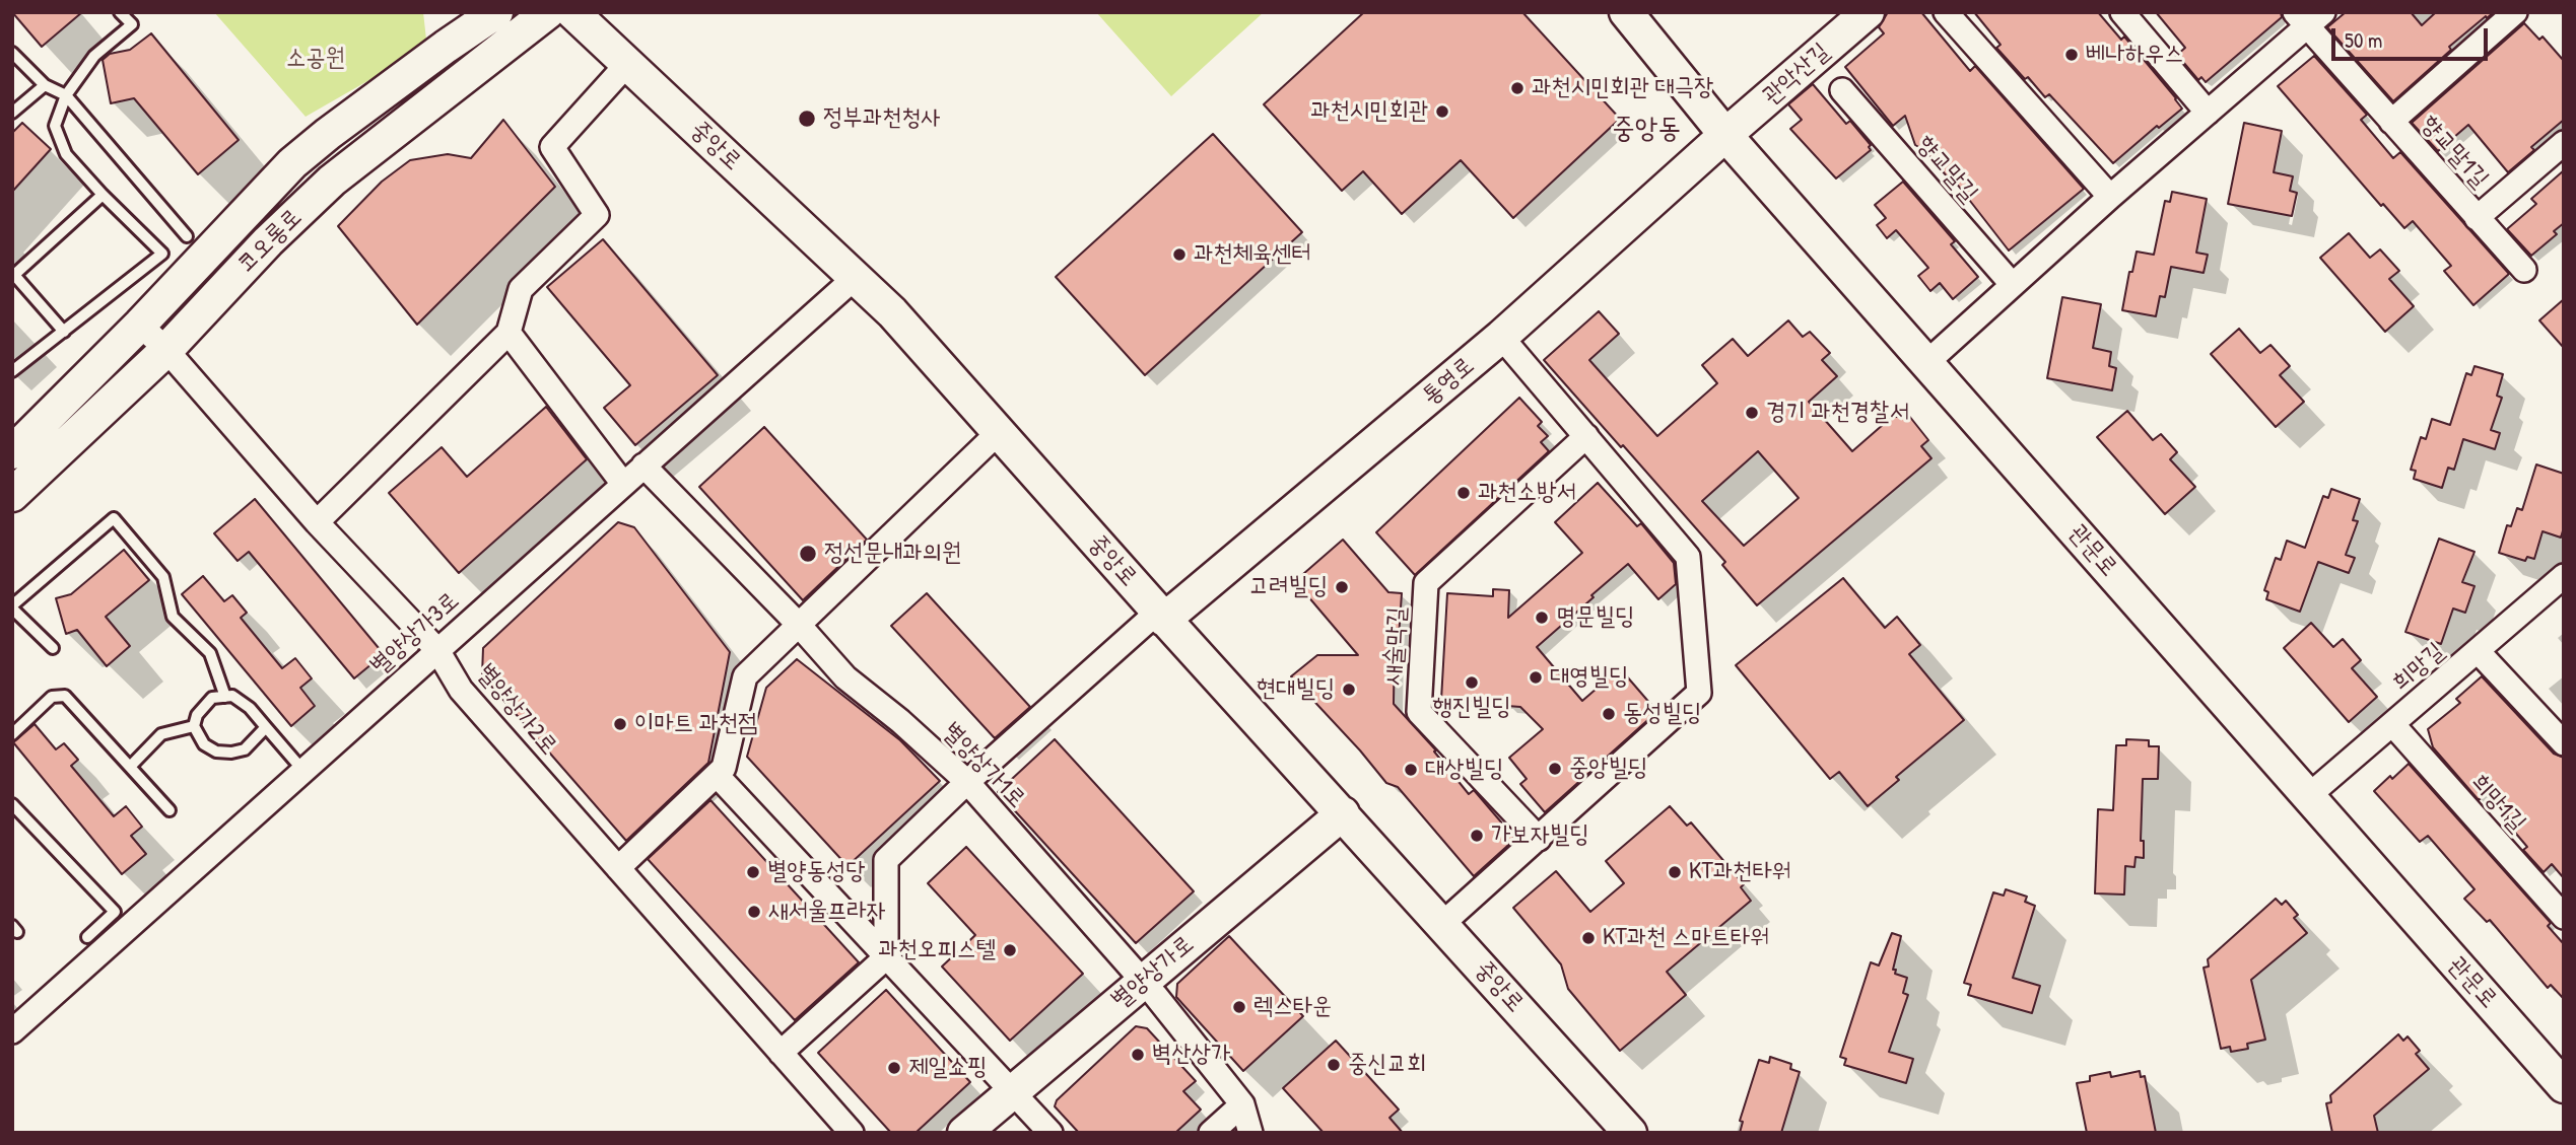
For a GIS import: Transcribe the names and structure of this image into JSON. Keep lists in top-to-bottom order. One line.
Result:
{"streets":{"street":["관악산길","중앙로","향교말1길","향교말길","코오롱로","통영로","관문로","별양상가3로","새술막길","희망길","별양상가2로","별양상가1로","희망1길","별양상가로"]},"crossings":[["관악산길","통영로"],["관악산길","관문로"],["중앙로","통영로"],["중앙로","별양상가3로"],["중앙로","별양상가로"],["코오롱로","별양상가2로"],["통영로","관문로"],["관문로","희망길"],["별양상가3로","별양상가2로"],["별양상가3로","별양상가1로"],["희망길","희망1길"],["별양상가1로","별양상가로"]],"districts":["중앙동"],"parks":["소공원"],"places":["베나하우스","과천시민회관 대극장","과천시민회관","정부과천청사","과천체육센터","경기 과천경찰서","과천소방서","정선문내과의원","고려빌딩","명문빌딩","대영빌딩","행진빌딩","현대빌딩","동성빌딩","이마트 과천점","중앙빌딩","대상빌딩","가보자빌딩","별양동성당","KT과천타워","새서울프라자","KT과천 스마트타워","과천오피스텔","렉스타운","벽산상가","중신교회","제일쇼핑"],"scale_bar":"50 m"}
